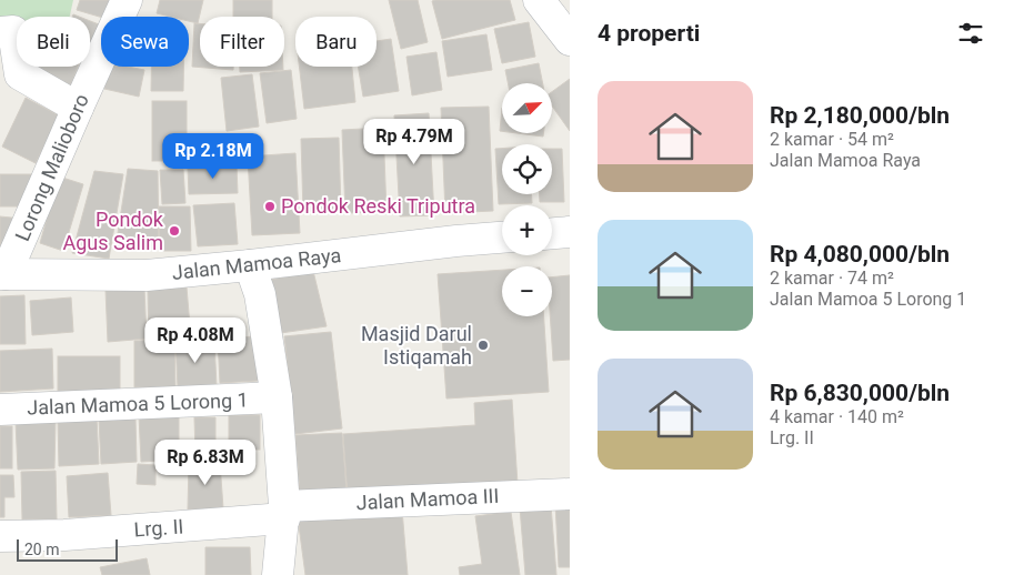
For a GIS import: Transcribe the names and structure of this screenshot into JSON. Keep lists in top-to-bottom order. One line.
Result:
{"streets":{"street":["Lorong Malioboro","Jalan Mamoa Raya","Jalan Mamoa 5 Lorong 1","Jalan Mamoa III","Lrg. II"]},"crossings":[["Lorong Malioboro","Jalan Mamoa Raya"],["Jalan Mamoa III","Lrg. II"]],"places":["Pondok Reski Triputra","Pondok Agus Salim","Masjid Darul Istiqamah"],"scale_bar":"20 m","north":"top right","page":{"heading":"4 properti","chip":["Beli","Sewa","Filter","Baru"],"list":[{"name":"Rp 2,180,000/bln","note":"2 kamar · 54 m² · Jalan Mamoa Raya"},{"name":"Rp 4,080,000/bln","note":"2 kamar · 74 m² · Jalan Mamoa 5 Lorong 1"},{"name":"Rp 6,830,000/bln","note":"4 kamar · 140 m² · Lrg. II"}],"map_buttons":["+","−"],"price":["Rp 4.79M","Rp 2.18M","Rp 4.08M","Rp 6.83M"],"scale":"20 m"}}
